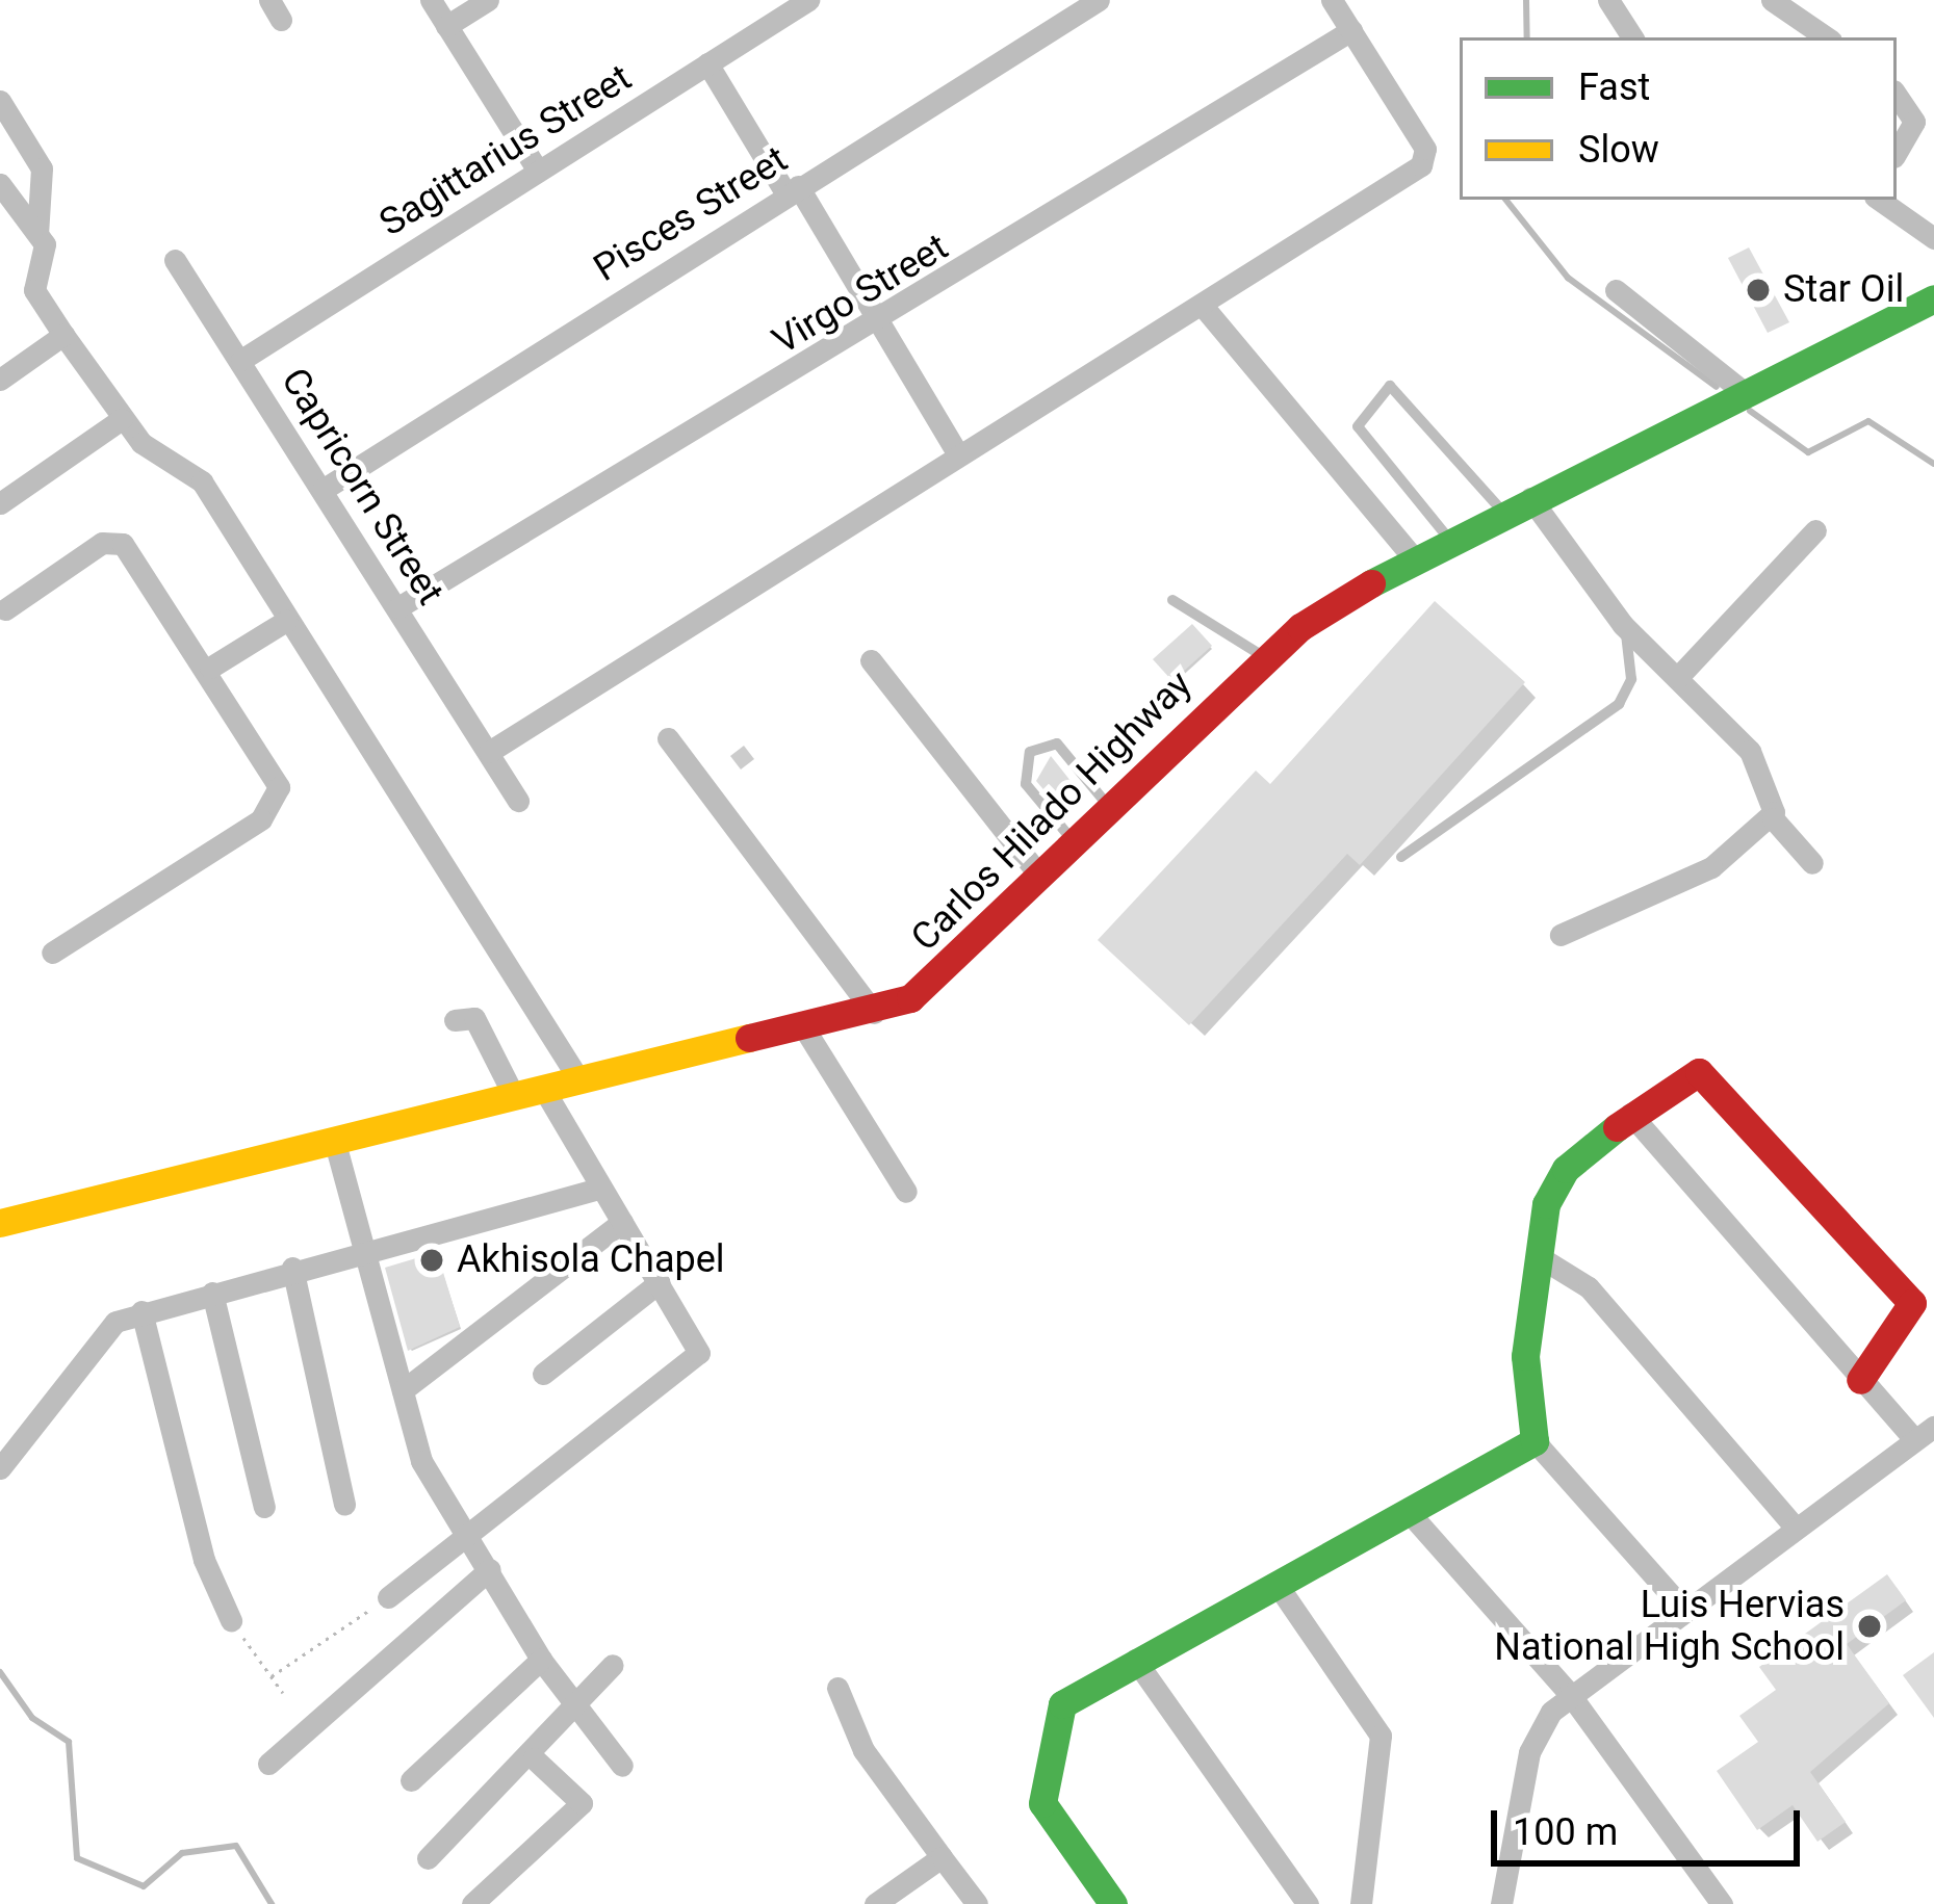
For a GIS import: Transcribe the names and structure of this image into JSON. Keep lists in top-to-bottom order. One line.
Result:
{"streets":{"main road":["Carlos Hilado Highway"],"street":["Sagittarius Street","Pisces Street","Virgo Street","Capricorn Street"]},"crossings":[["Sagittarius Street","Capricorn Street"],["Pisces Street","Capricorn Street"],["Virgo Street","Capricorn Street"]],"places":["Star Oil","Akhisola Chapel","Luis Hervias National High School"],"legend":["Fast","Slow"],"scale_bar":"100 m"}
